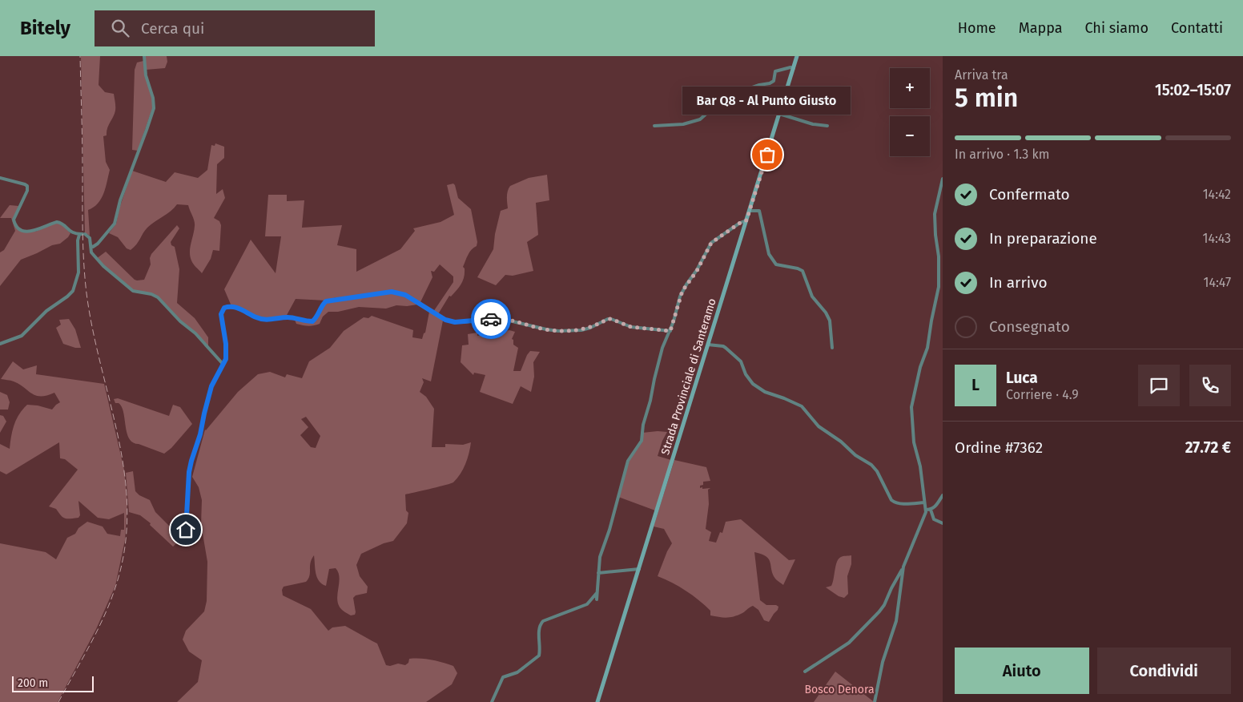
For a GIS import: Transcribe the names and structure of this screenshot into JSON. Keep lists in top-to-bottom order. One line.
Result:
{"streets":{"main road":["Strada Provinciale di Santeramo"]},"parks":["Bosco Denora"],"places":["Bar Q8 - Al Punto Giusto"],"scale_bar":"200 m","page":{"header":"Bitely","search":"Cerca qui","nav":["Home","Mappa","Chi siamo","Contatti"],"heading":["5 min","Arriva tra","15:02–15:07"],"panel":["Luca","Corriere · 4.9","Ordine #7362","27.72 €"],"map_buttons":["+","−"],"bubble":"Bar Q8 - Al Punto Giusto","bar":"In arrivo · 1.3 km","list":[["Confermato","14:42"],["In preparazione","14:43"],["In arrivo","14:47"],"Consegnato"],"round":"L","buttons":["Aiuto","Condividi"],"scale":"200 m"}}
